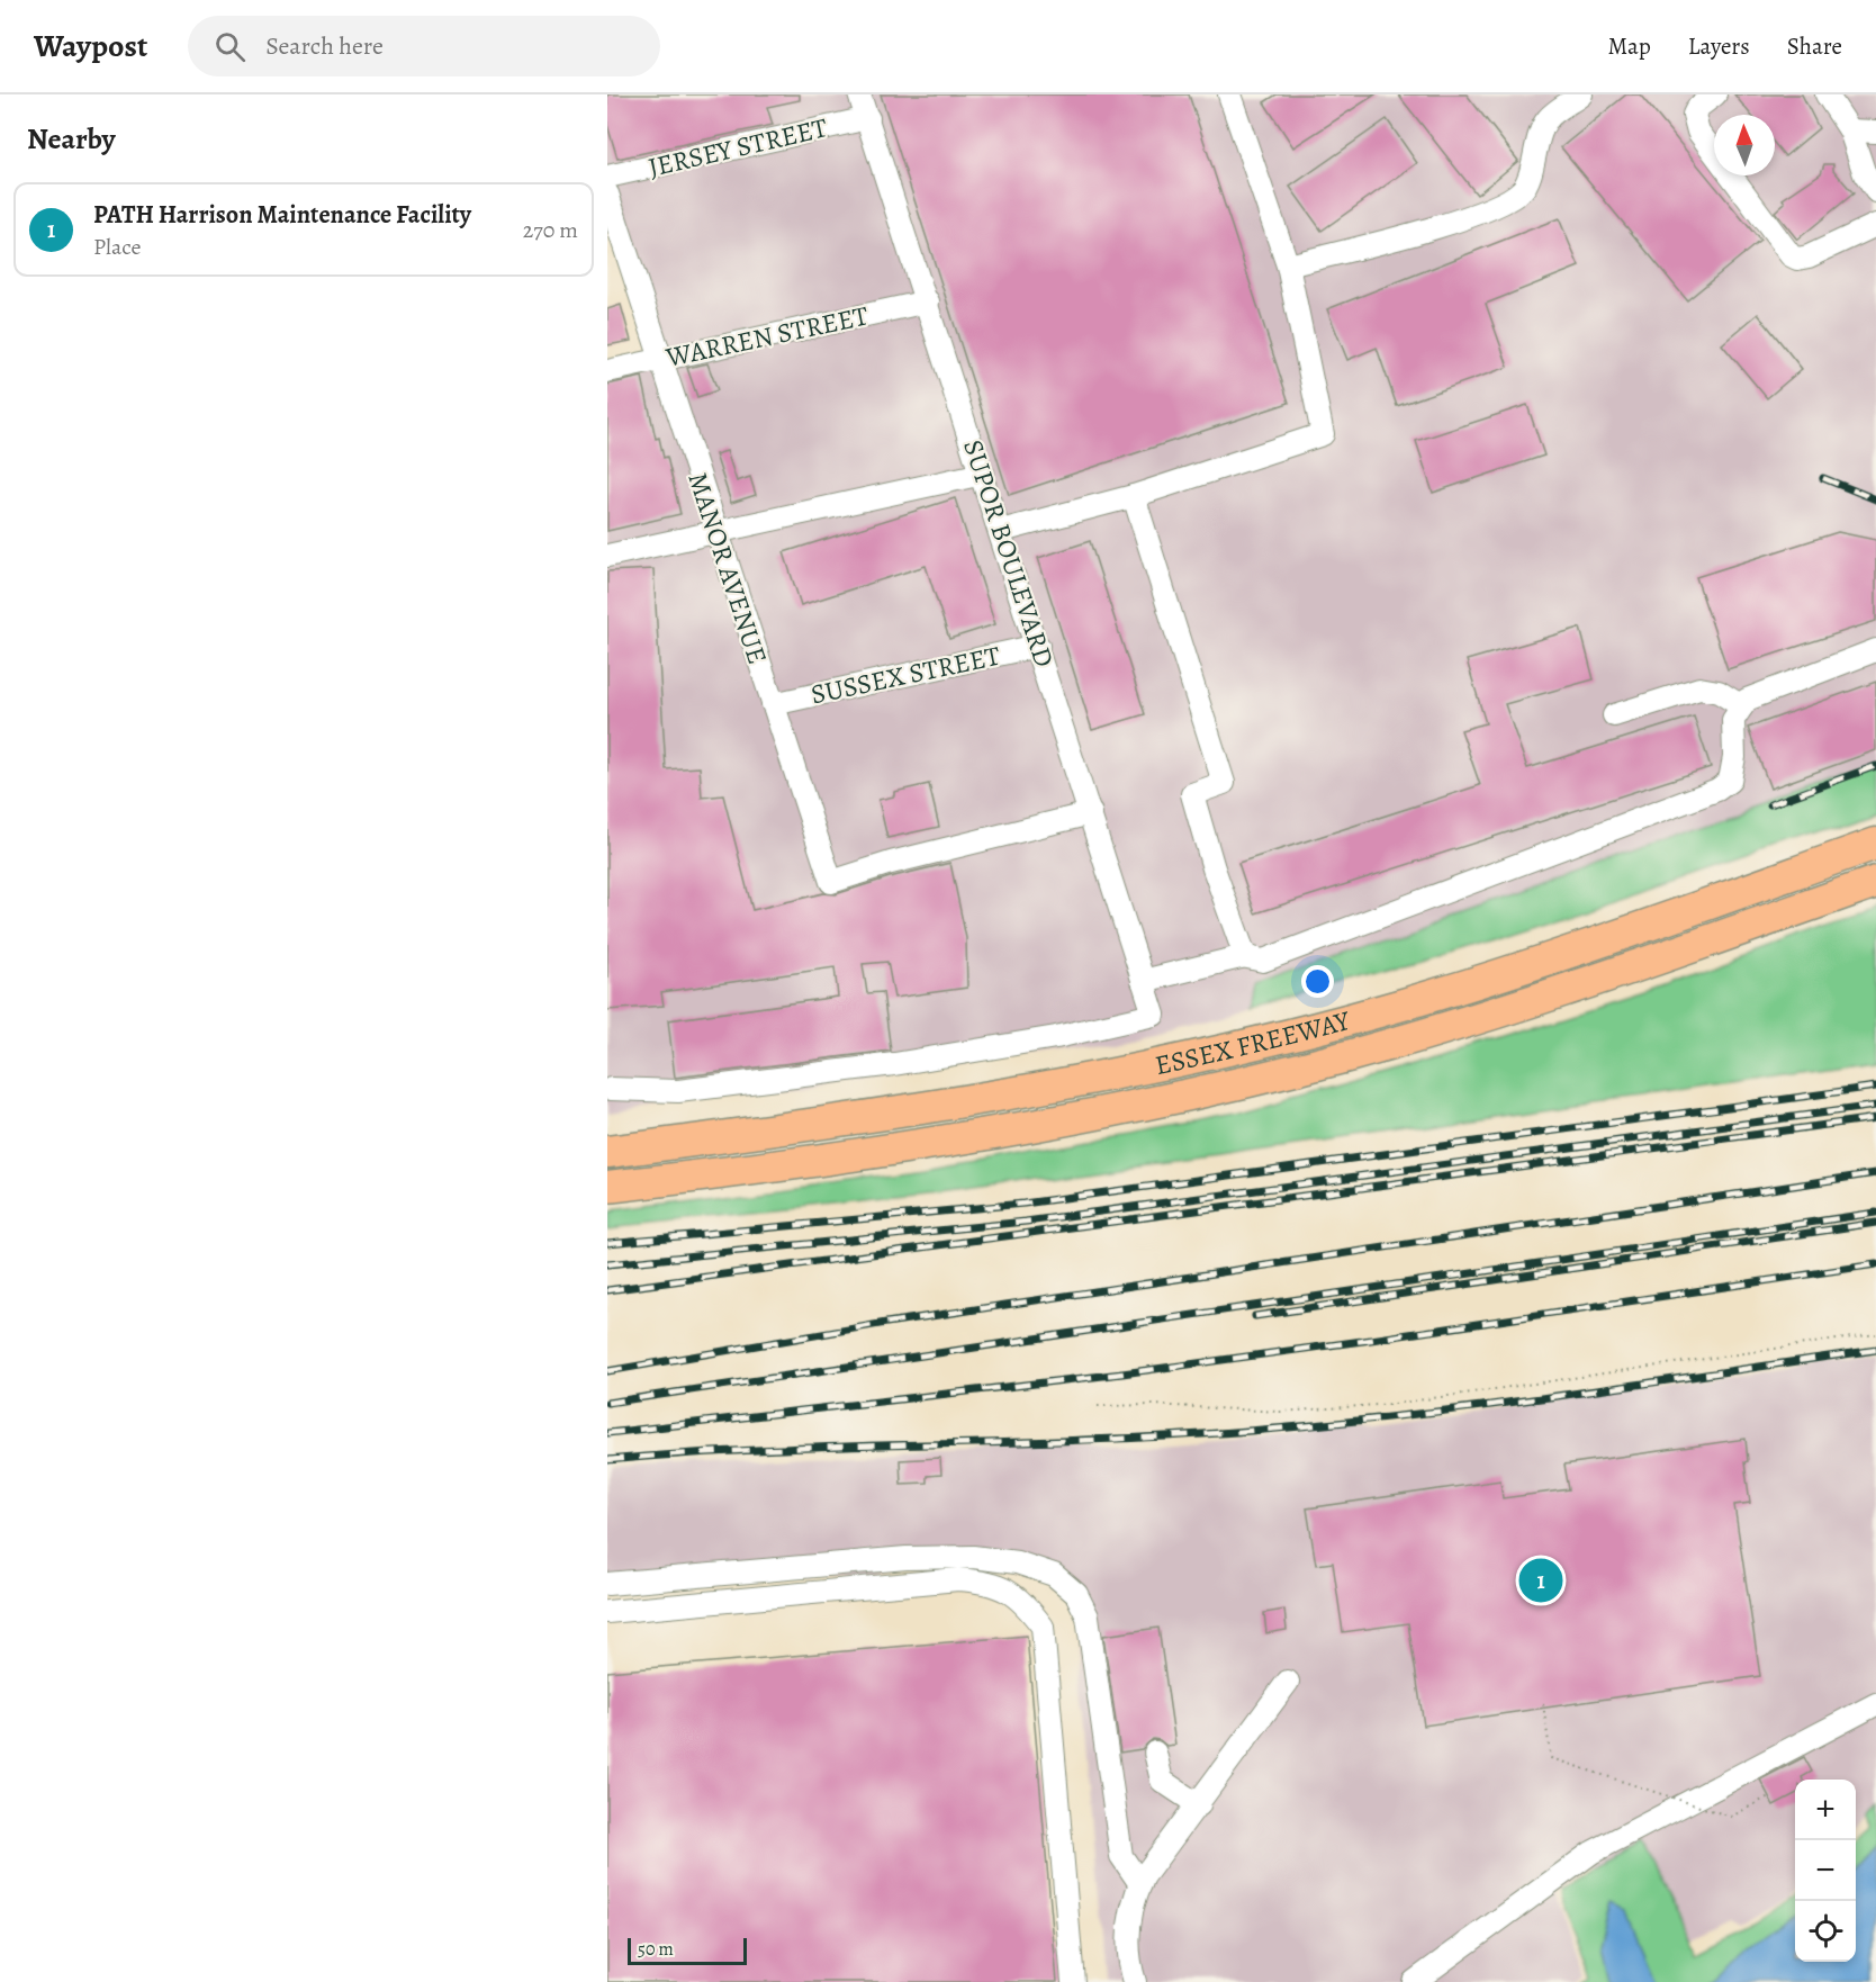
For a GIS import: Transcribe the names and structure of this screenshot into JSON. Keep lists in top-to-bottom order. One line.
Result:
{"streets":{"highway":["ESSEX FREEWAY"],"street":["JERSEY STREET","WARREN STREET","SUPOR BOULEVARD","MANOR AVENUE","SUSSEX STREET"]},"crossings":[["JERSEY STREET","SUPOR BOULEVARD"],["WARREN STREET","SUPOR BOULEVARD"],["WARREN STREET","MANOR AVENUE"],["SUPOR BOULEVARD","MANOR AVENUE"],["SUPOR BOULEVARD","SUSSEX STREET"],["MANOR AVENUE","SUSSEX STREET"]],"scale_bar":"50 m","north":"top","page":{"header":"Waypost","search":"Search here","nav":["Map","Layers","Share"],"heading":"Nearby","list":[{"mark":"1","name":"PATH Harrison Maintenance Facility","note":"Place","value":"270 m"}],"pins":"1","map_buttons":["+","−"],"scale":"50 m"}}
